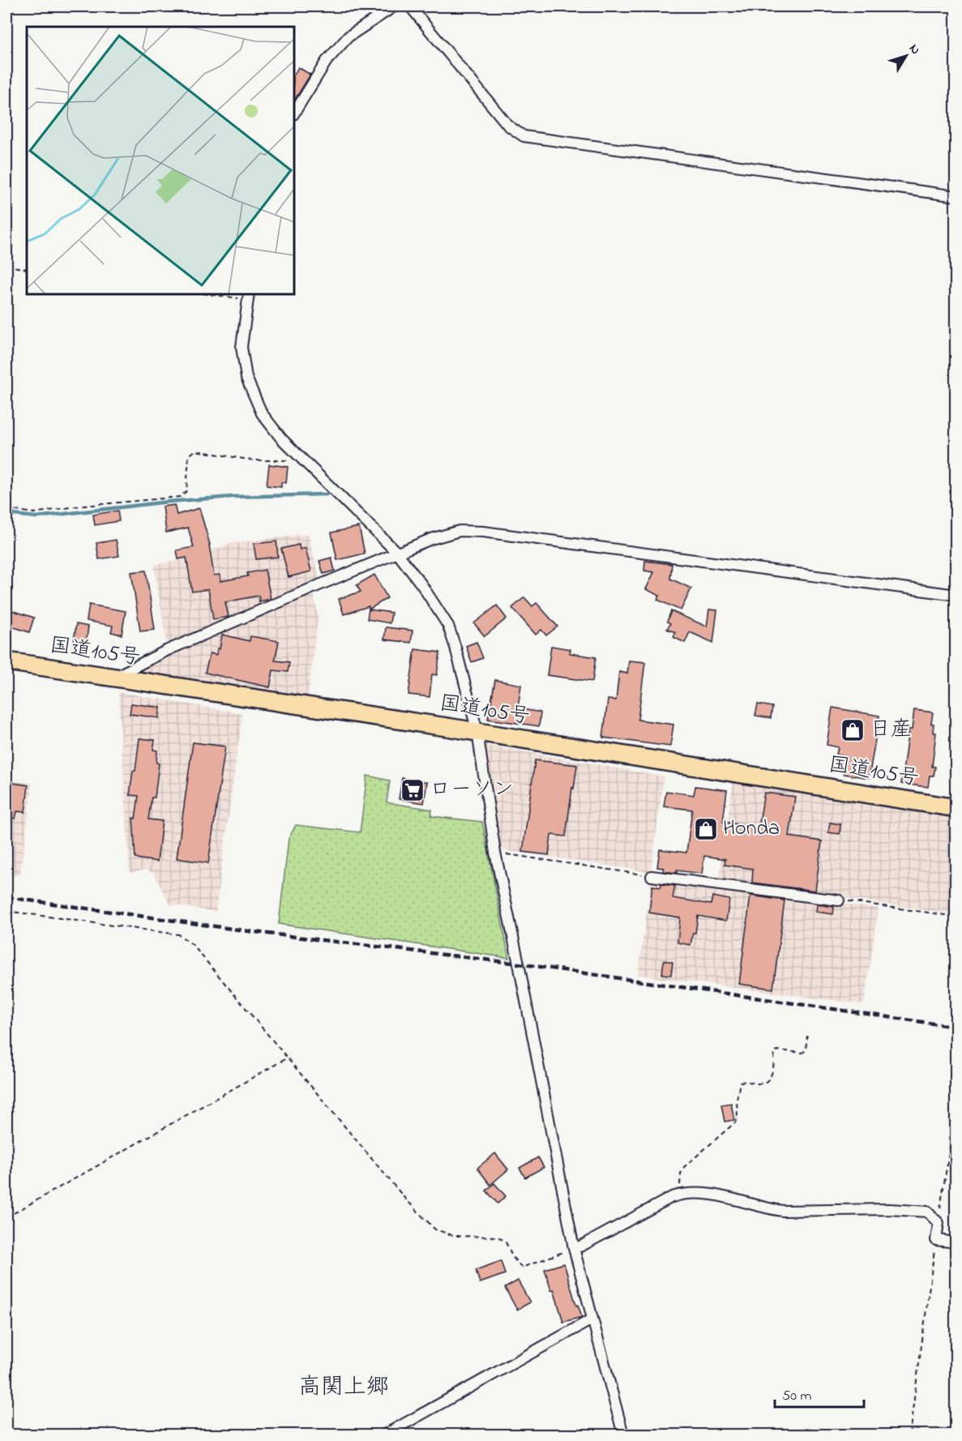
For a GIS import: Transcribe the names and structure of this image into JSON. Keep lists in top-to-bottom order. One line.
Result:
{"streets":{"highway":["国道105号"]},"districts":["高関上郷"],"places":{"shop":["日産","Honda"],"supermarket":["ローソン"]},"scale_bar":"50 m","north":"top right"}
